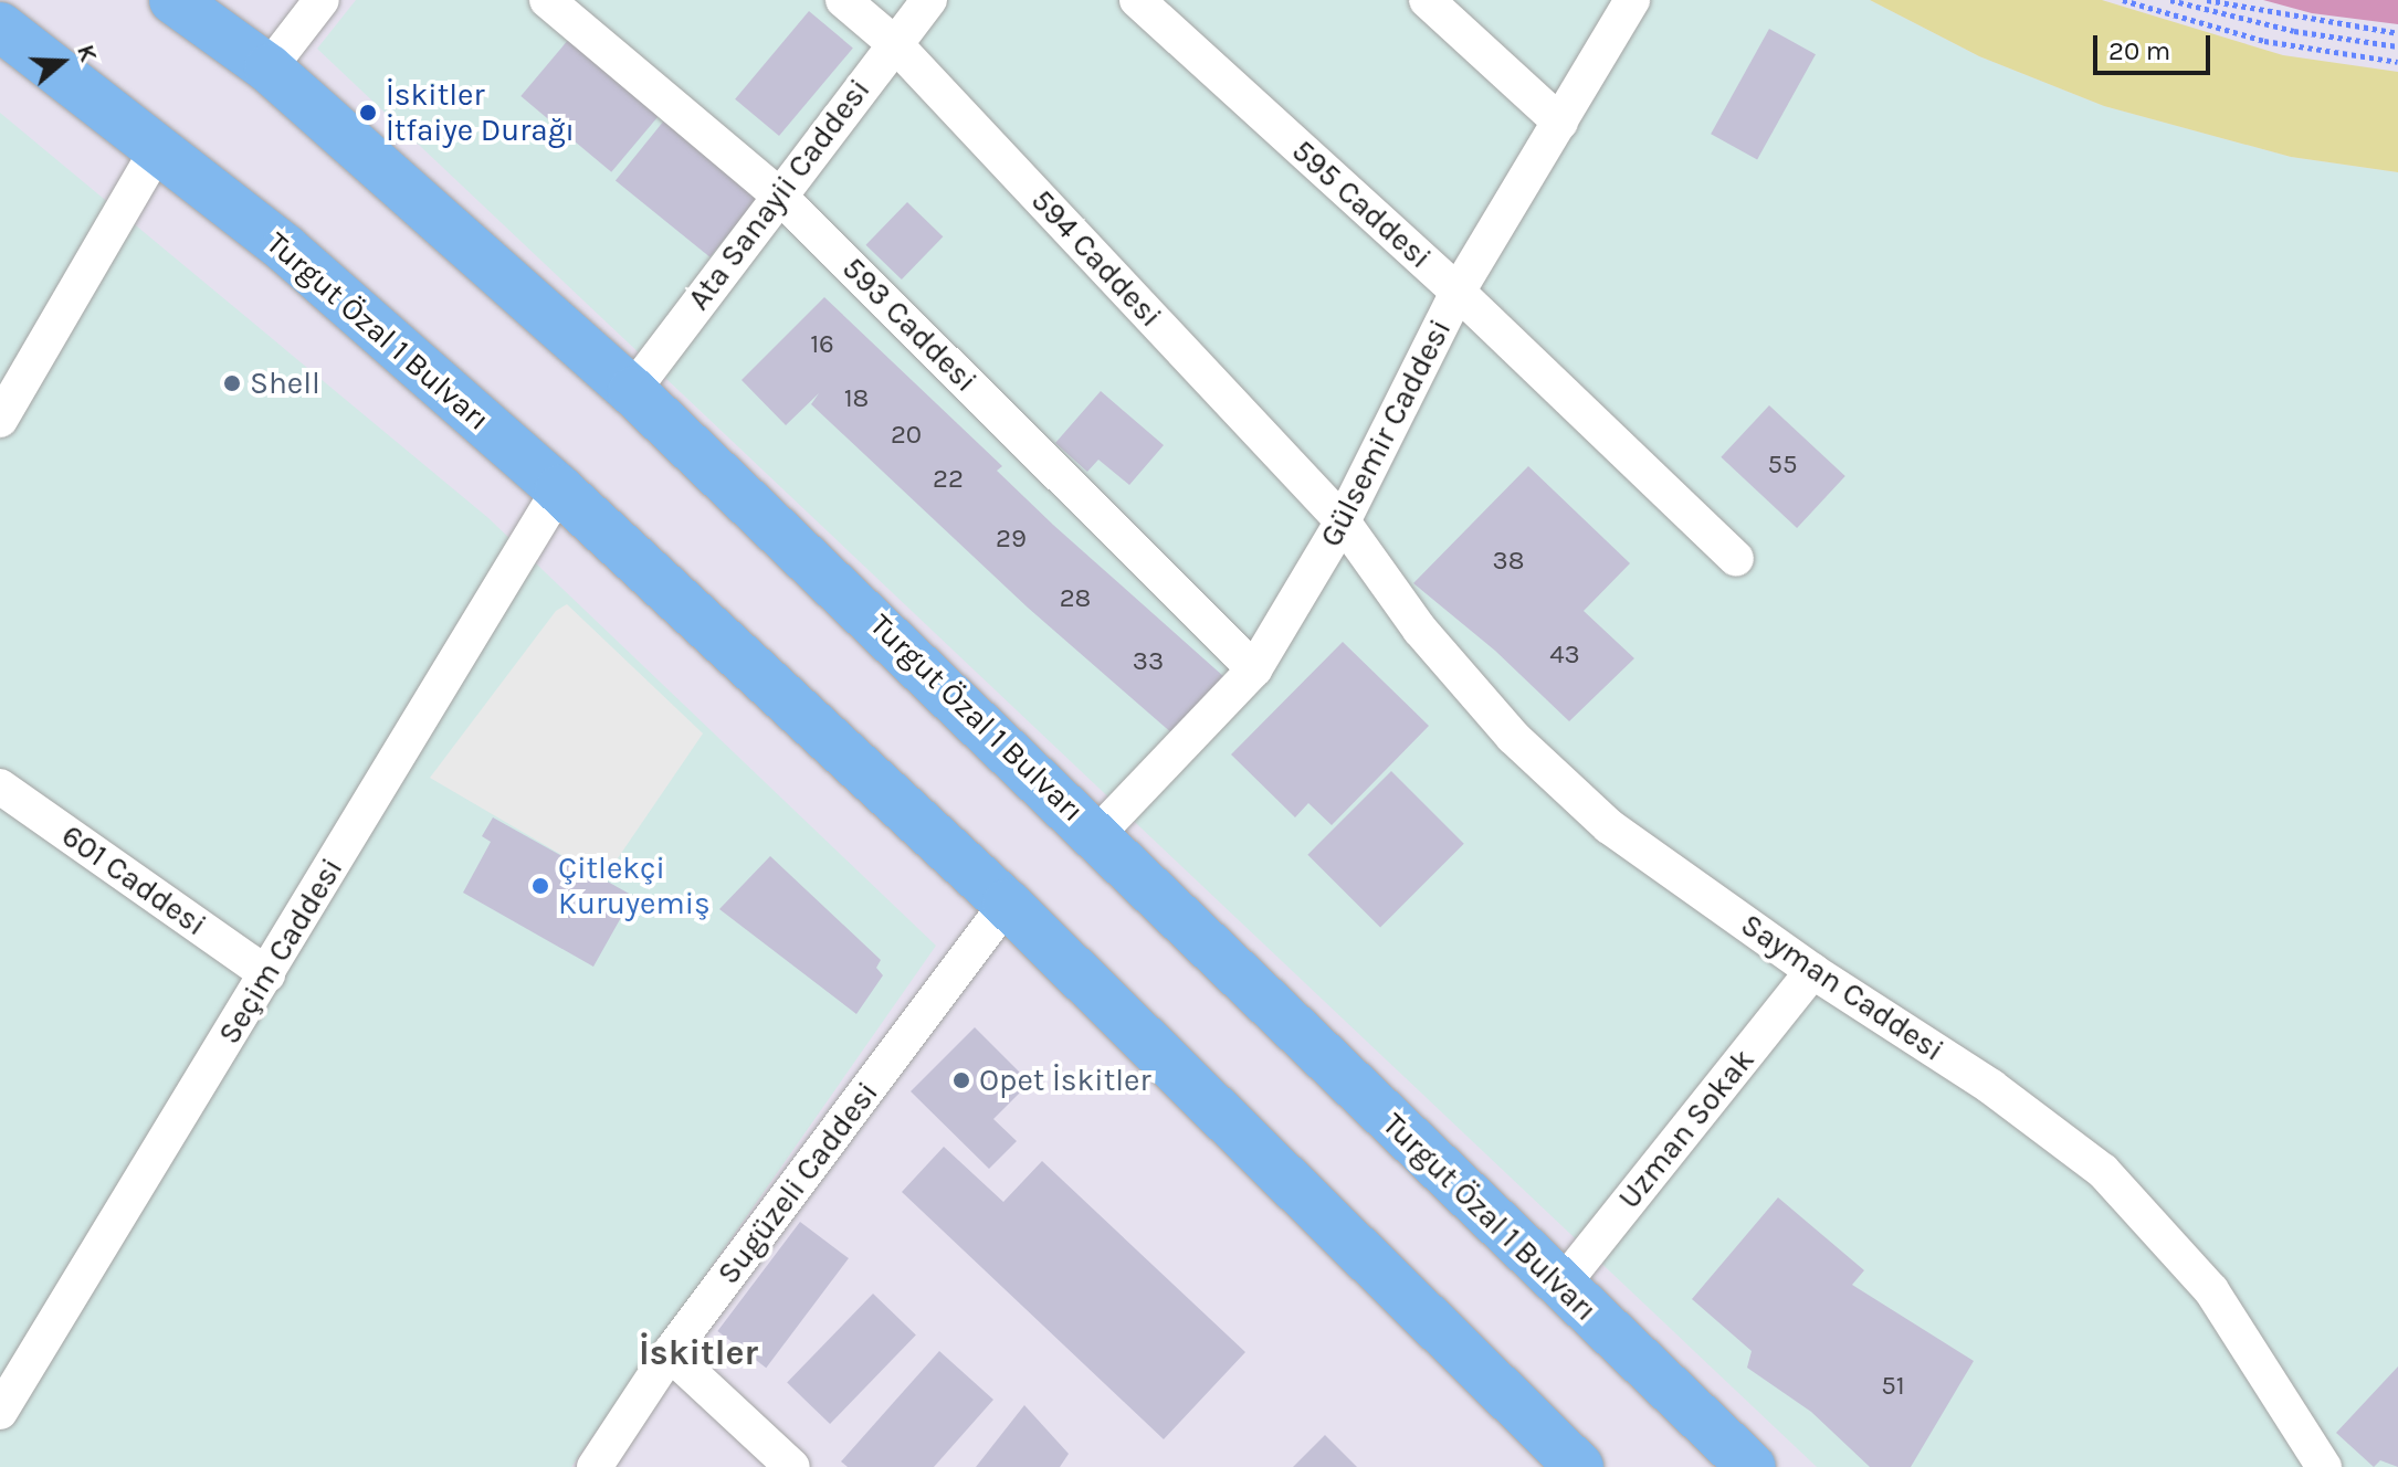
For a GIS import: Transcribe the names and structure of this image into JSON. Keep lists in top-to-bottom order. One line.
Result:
{"streets":{"highway":["Turgut Özal 1 Bulvarı"],"street":["Ata Sanayii Caddesi","595 Caddesi","594 Caddesi","593 Caddesi","Gülsemir Caddesi","601 Caddesi","Seçim Caddesi","Sayman Caddesi","Uzman Sokak","Sugüzeli Caddesi"]},"crossings":[["Ata Sanayii Caddesi","594 Caddesi"],["Ata Sanayii Caddesi","593 Caddesi"],["Ata Sanayii Caddesi","Turgut Özal 1 Bulvarı"],["595 Caddesi","Gülsemir Caddesi"],["594 Caddesi","Gülsemir Caddesi"],["594 Caddesi","Sayman Caddesi"],["593 Caddesi","Gülsemir Caddesi"],["Turgut Özal 1 Bulvarı","Gülsemir Caddesi"],["Turgut Özal 1 Bulvarı","Seçim Caddesi"],["Turgut Özal 1 Bulvarı","Uzman Sokak"],["Turgut Özal 1 Bulvarı","Sugüzeli Caddesi"],["Gülsemir Caddesi","Sayman Caddesi"],["601 Caddesi","Seçim Caddesi"],["Sayman Caddesi","Uzman Sokak"]],"districts":["İskitler"],"places":["İskitler İtfaiye Durağı","Shell","Çitlekçi Kuruyemiş","Opet İskitler"],"house_numbers":["16","18","20","55","22","29","38","28","43","33","51"],"scale_bar":"20 m","north":"right"}
